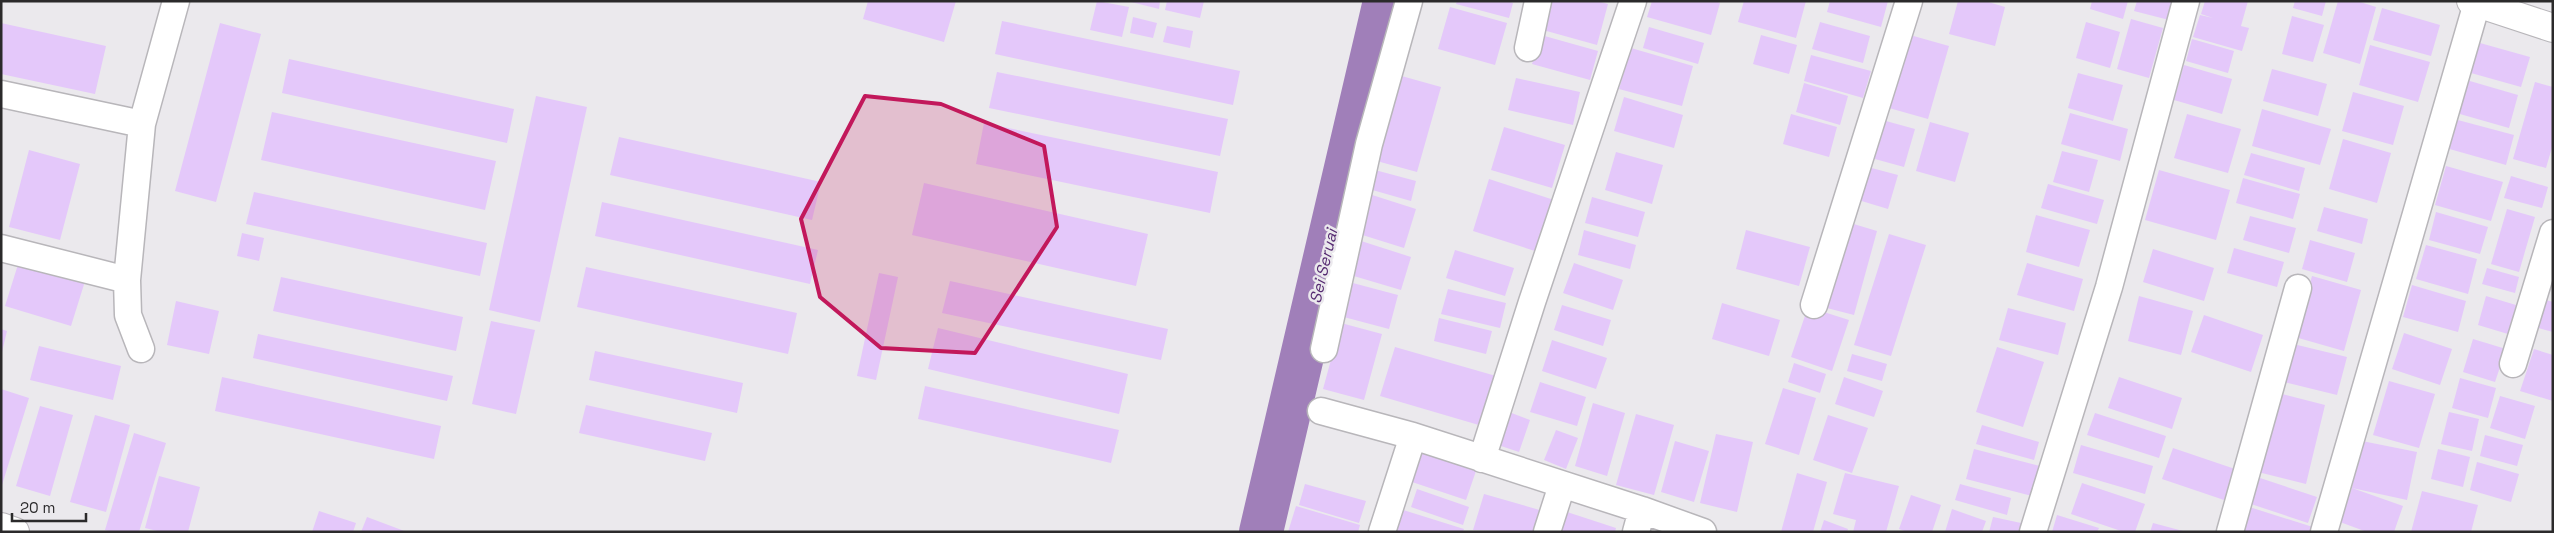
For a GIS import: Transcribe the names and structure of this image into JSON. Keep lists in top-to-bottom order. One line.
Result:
{"water":["Sei Seruai"],"scale_bar":"20 m"}
